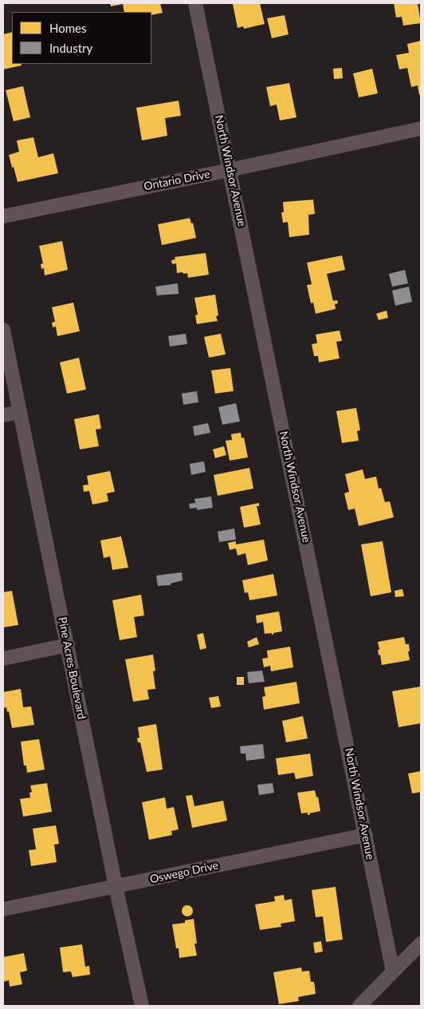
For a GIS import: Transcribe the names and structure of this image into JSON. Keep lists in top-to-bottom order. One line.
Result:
{"streets":{"street":["North Windsor Avenue","Ontario Drive","Pine Acres Boulevard","Oswego Drive"]},"crossings":[["North Windsor Avenue","Ontario Drive"],["North Windsor Avenue","Oswego Drive"],["Pine Acres Boulevard","Oswego Drive"]],"legend":["Homes","Industry"]}
